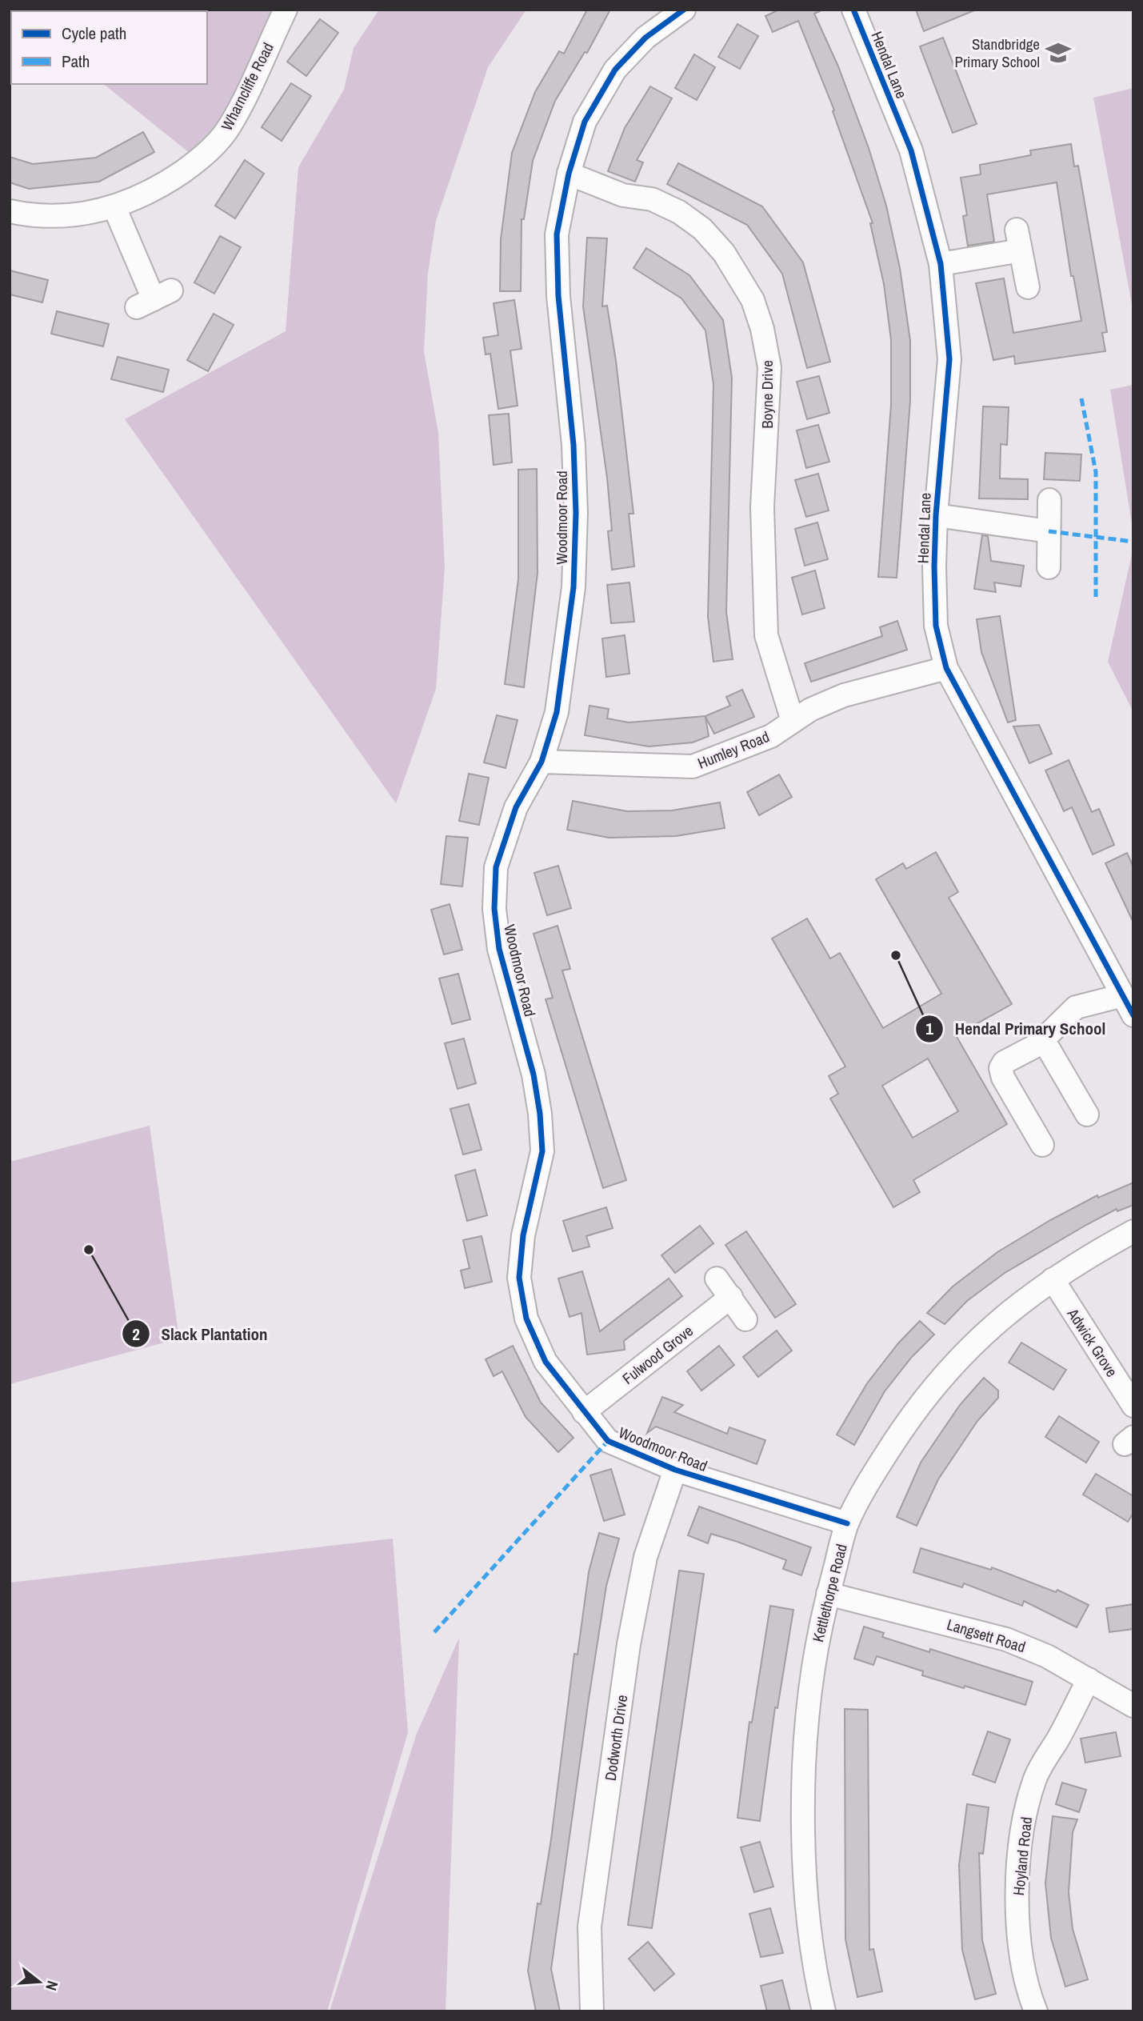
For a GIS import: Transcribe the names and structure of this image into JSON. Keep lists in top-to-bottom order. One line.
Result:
{"streets":{"street":["Hendal Lane","Wharncliffe Road","Boyne Drive","Woodmoor Road","Humley Road","Adwick Grove","Fulwood Grove","Kettlethorpe Road","Langsett Road","Dodworth Drive","Hoyland Road"]},"crossings":[["Hendal Lane","Humley Road"],["Boyne Drive","Woodmoor Road"],["Boyne Drive","Humley Road"],["Woodmoor Road","Humley Road"],["Woodmoor Road","Fulwood Grove"],["Woodmoor Road","Kettlethorpe Road"],["Woodmoor Road","Dodworth Drive"],["Adwick Grove","Kettlethorpe Road"],["Kettlethorpe Road","Langsett Road"],["Langsett Road","Hoyland Road"]],"places":{"school or university":["Standbridge Primary School"],"other":["Hendal Primary School","Slack Plantation"]},"legend":["Cycle path","Path"],"north":"right"}
